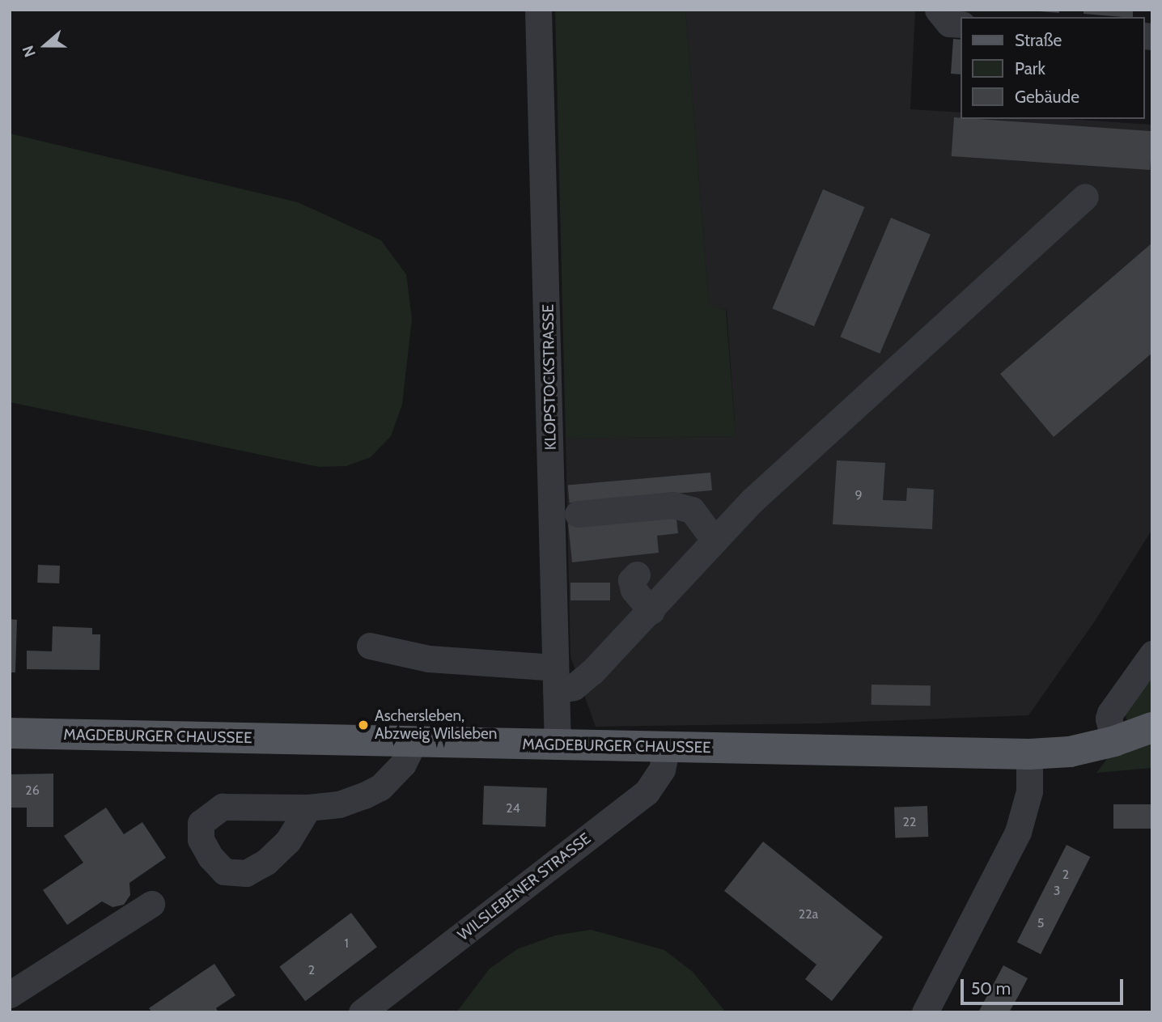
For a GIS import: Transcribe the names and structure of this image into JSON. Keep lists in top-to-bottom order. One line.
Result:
{"streets":{"main road":["MAGDEBURGER CHAUSSEE"],"street":["KLOPSTOCKSTRASSE","WILSLEBENER STRASSE"]},"crossings":[["KLOPSTOCKSTRASSE","MAGDEBURGER CHAUSSEE"],["MAGDEBURGER CHAUSSEE","WILSLEBENER STRASSE"]],"places":["Aschersleben, Abzweig Wilsleben"],"house_numbers":["9","26","24","22","2","3","22a","5","1","2"],"legend":["Straße","Park","Gebäude"],"scale_bar":"50 m","north":"left"}
